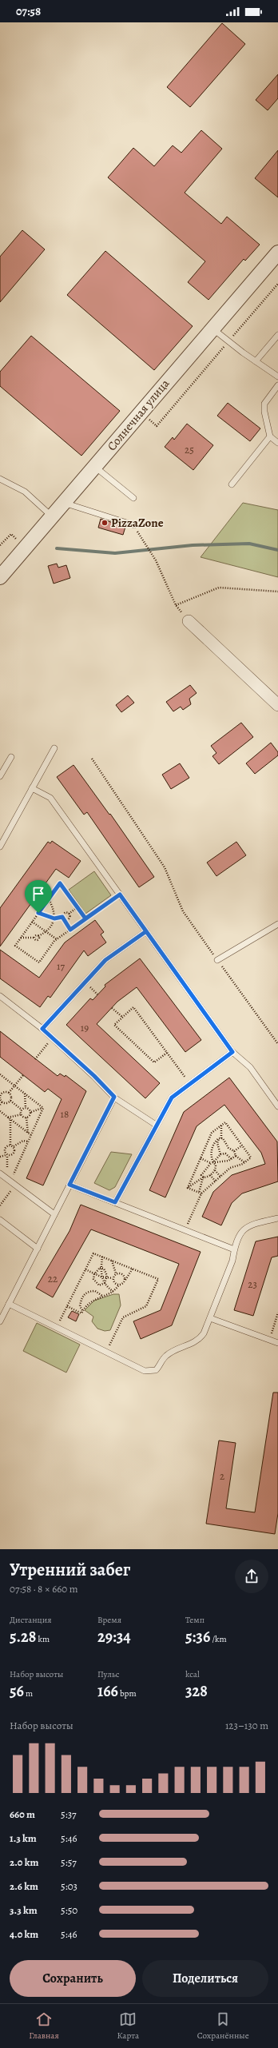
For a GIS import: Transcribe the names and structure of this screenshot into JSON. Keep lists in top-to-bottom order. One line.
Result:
{"streets":{"street":["Солнечная улица"]},"places":["PizzaZone"],"house_numbers":["25","17","19","18","22","23","2"],"page":{"status":"07:58","heading":["Утренний забег","07:58 · 8 × 660 m"],"stats":[["Дистанция","5.28 km"],["Время","29:34"],["Темп","5:36 /km"],["Набор высоты","56 m"],["Пульс","166 bpm"],["kcal","328"]],"chart":["Набор высоты","123–130 m"],"list":[{"name":"660 m","note":"5:37"},{"name":"1.3 km","note":"5:46"},{"name":"2.0 km","note":"5:57"},{"name":"2.6 km","note":"5:03"},{"name":"3.3 km","note":"5:50"},{"name":"4.0 km","note":"5:46"}],"buttons":["Сохранить","Поделиться"],"tabs":["Главная","Карта","Сохранённые"]}}
